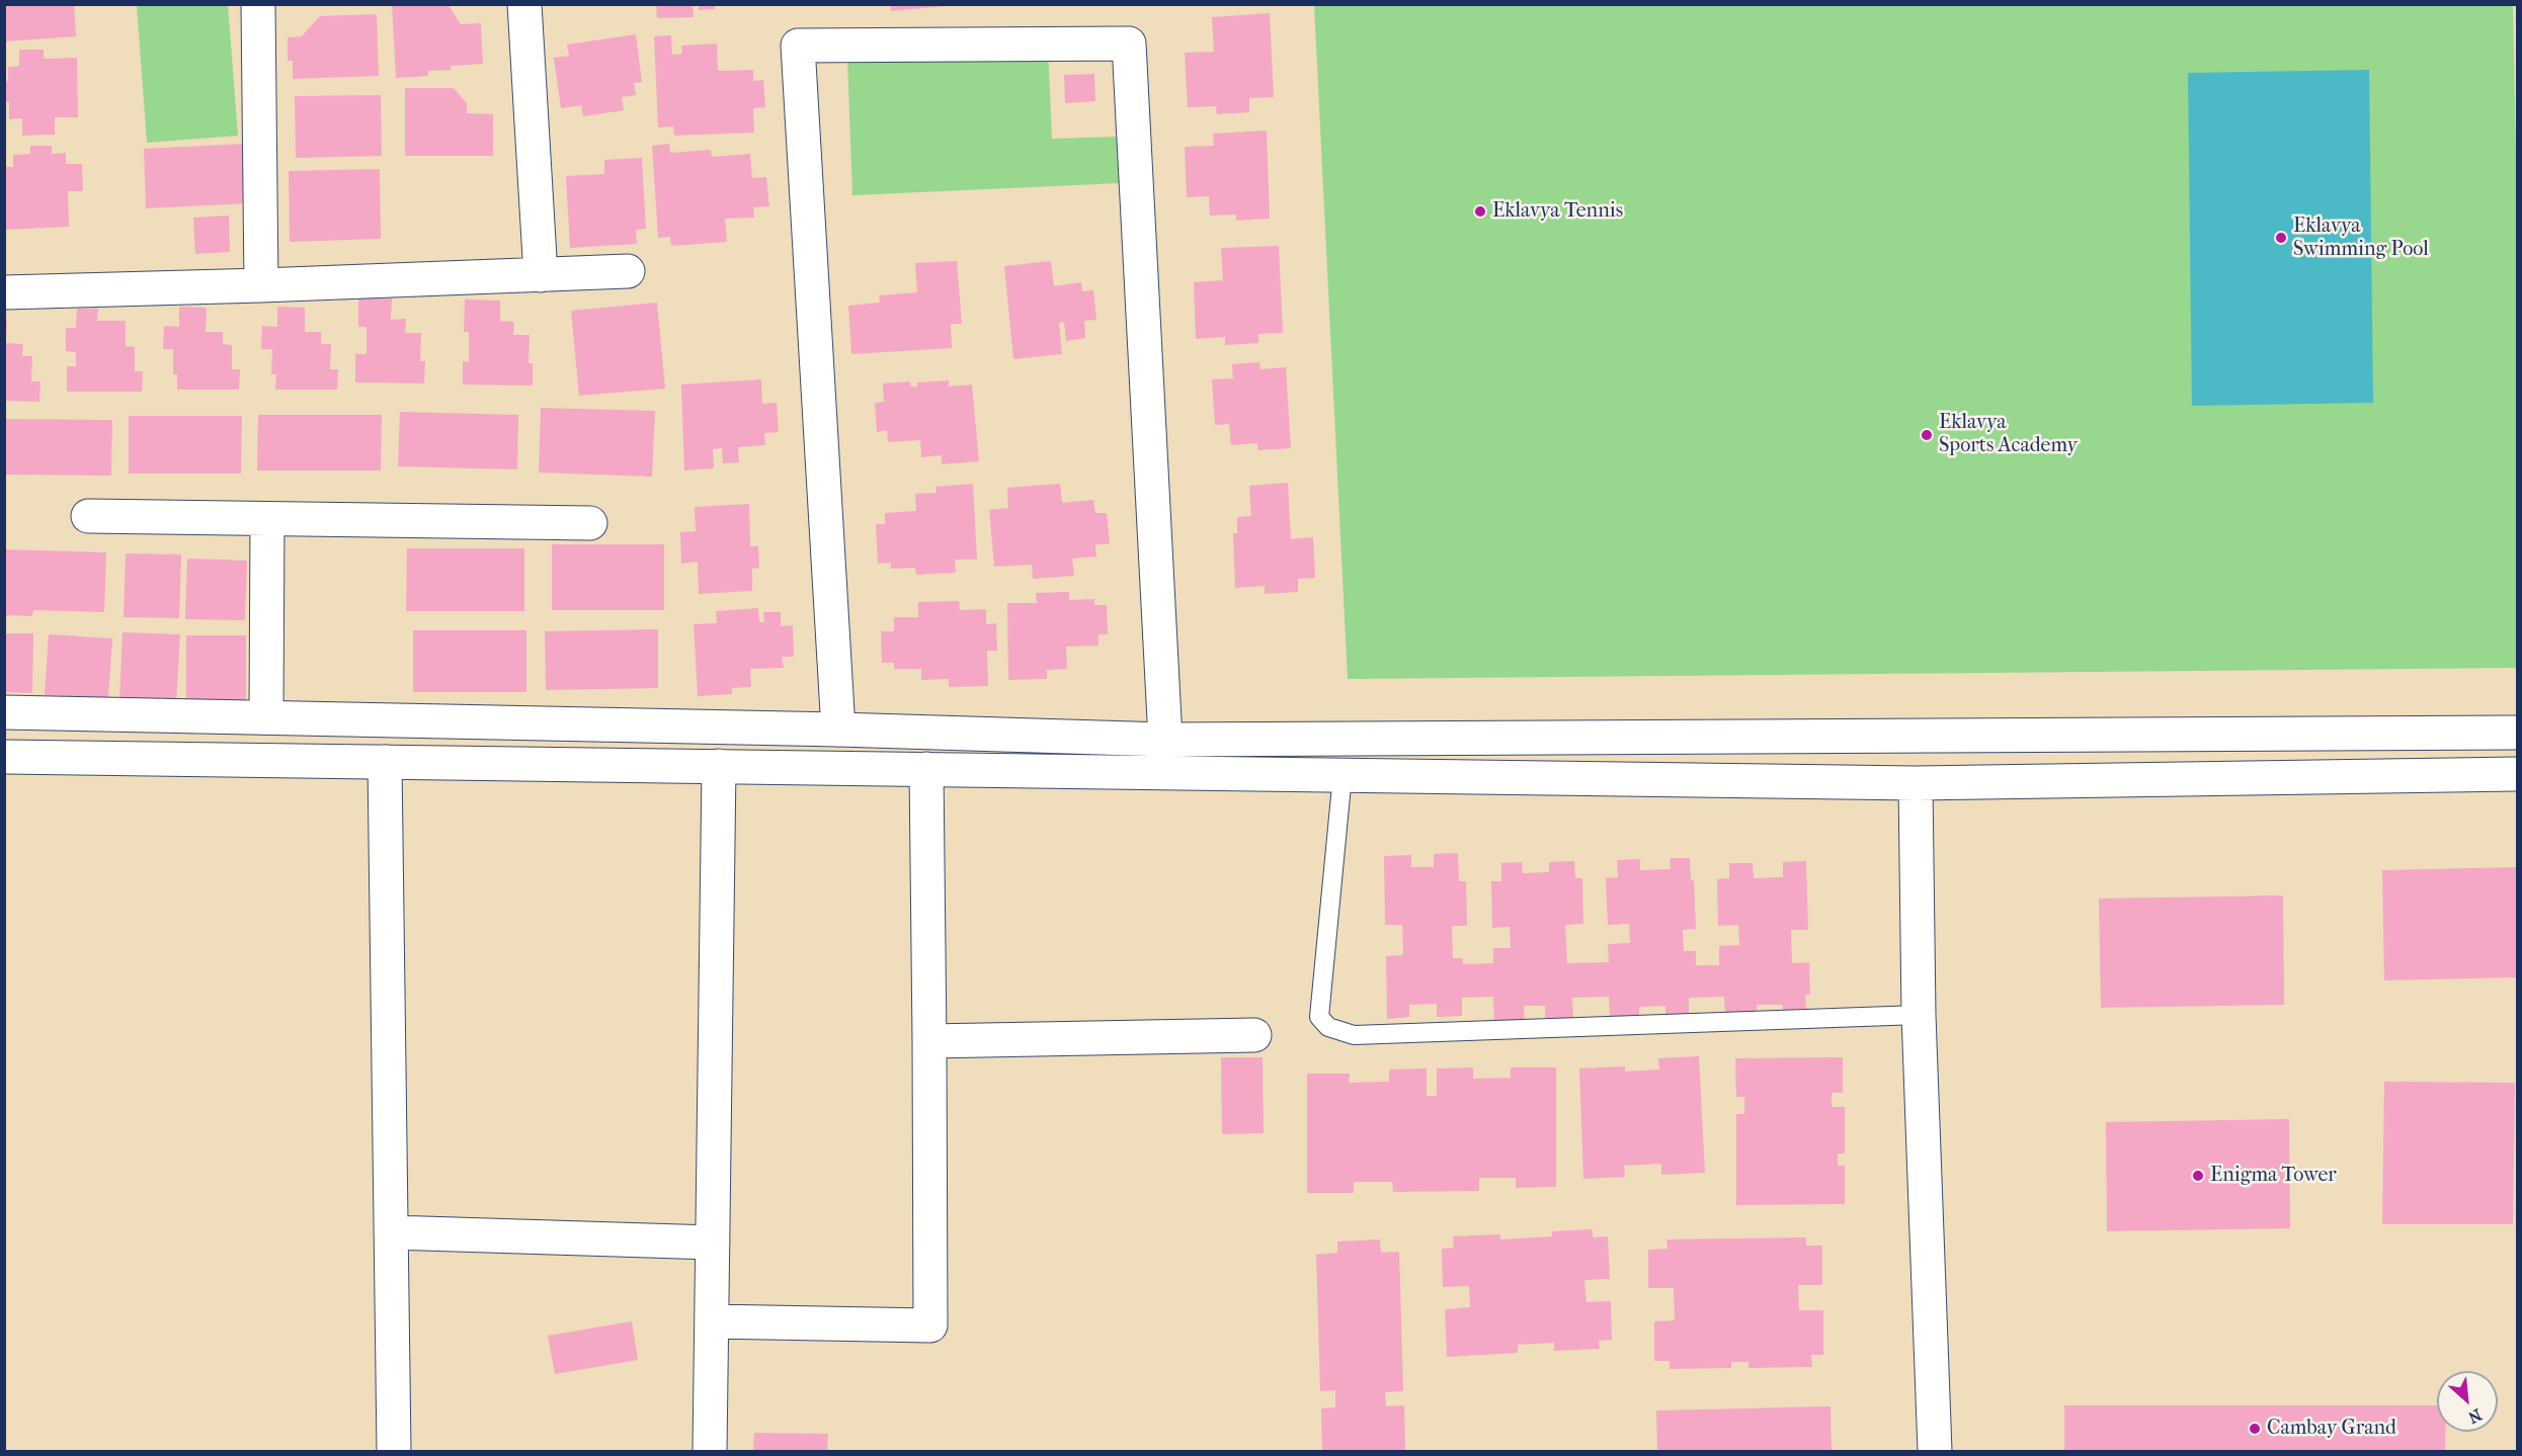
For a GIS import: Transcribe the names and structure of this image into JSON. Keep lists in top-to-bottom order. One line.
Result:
{"places":["Eklavya Tennis","Eklavya Swimming Pool","Eklavya Sports Academy","Enigma Tower","Cambay Grand"],"north":"bottom right"}
